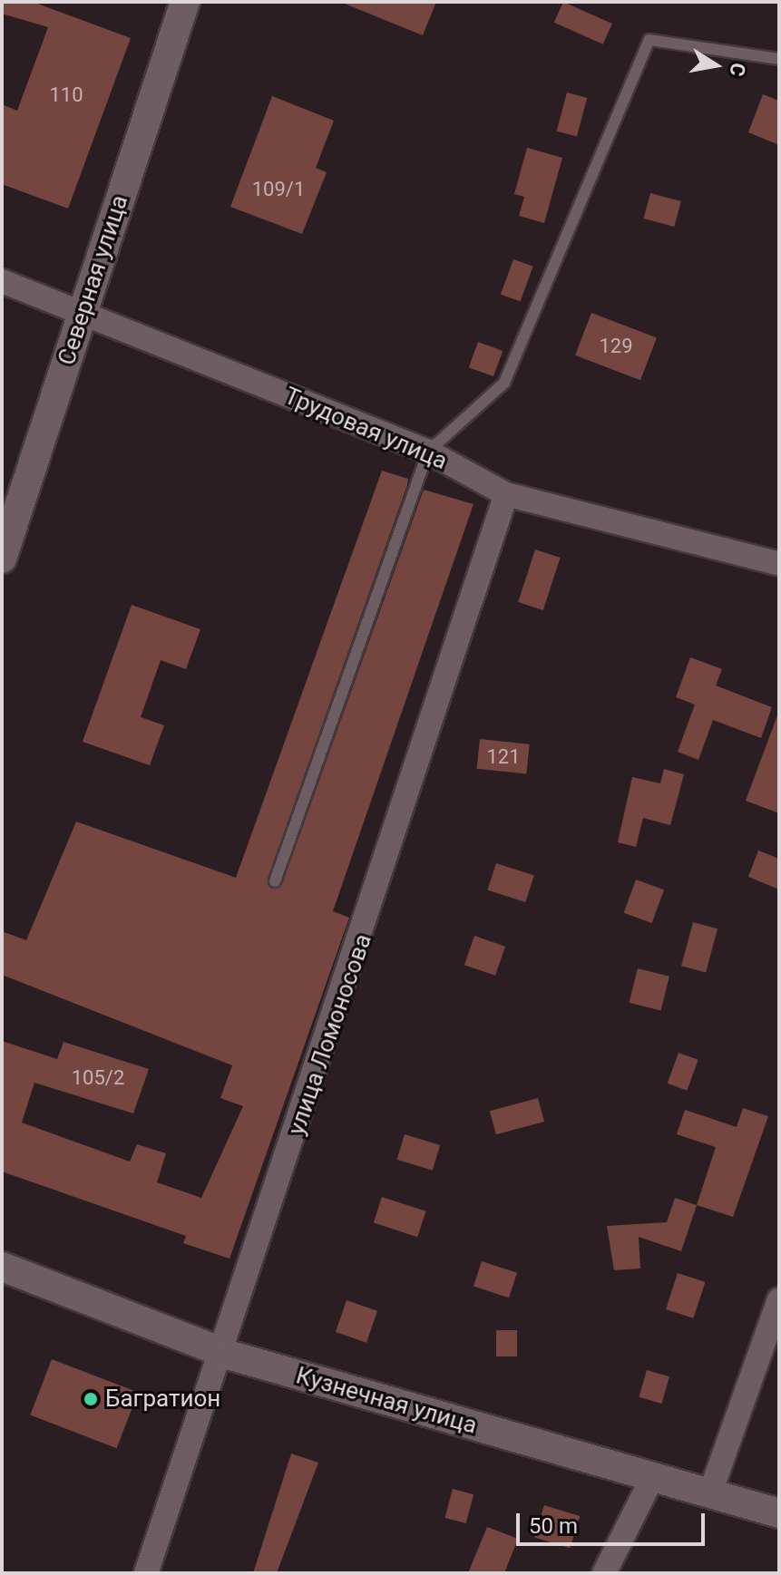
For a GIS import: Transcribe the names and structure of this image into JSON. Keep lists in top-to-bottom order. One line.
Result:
{"streets":{"street":["Северная улица","Трудовая улица","улица Ломоносова","Кузнечная улица"]},"crossings":[["Северная улица","Трудовая улица"],["Трудовая улица","улица Ломоносова"],["улица Ломоносова","Кузнечная улица"]],"places":["Багратион"],"house_numbers":["110","109/1","129","121","105/2"],"scale_bar":"50 m","north":"right"}
